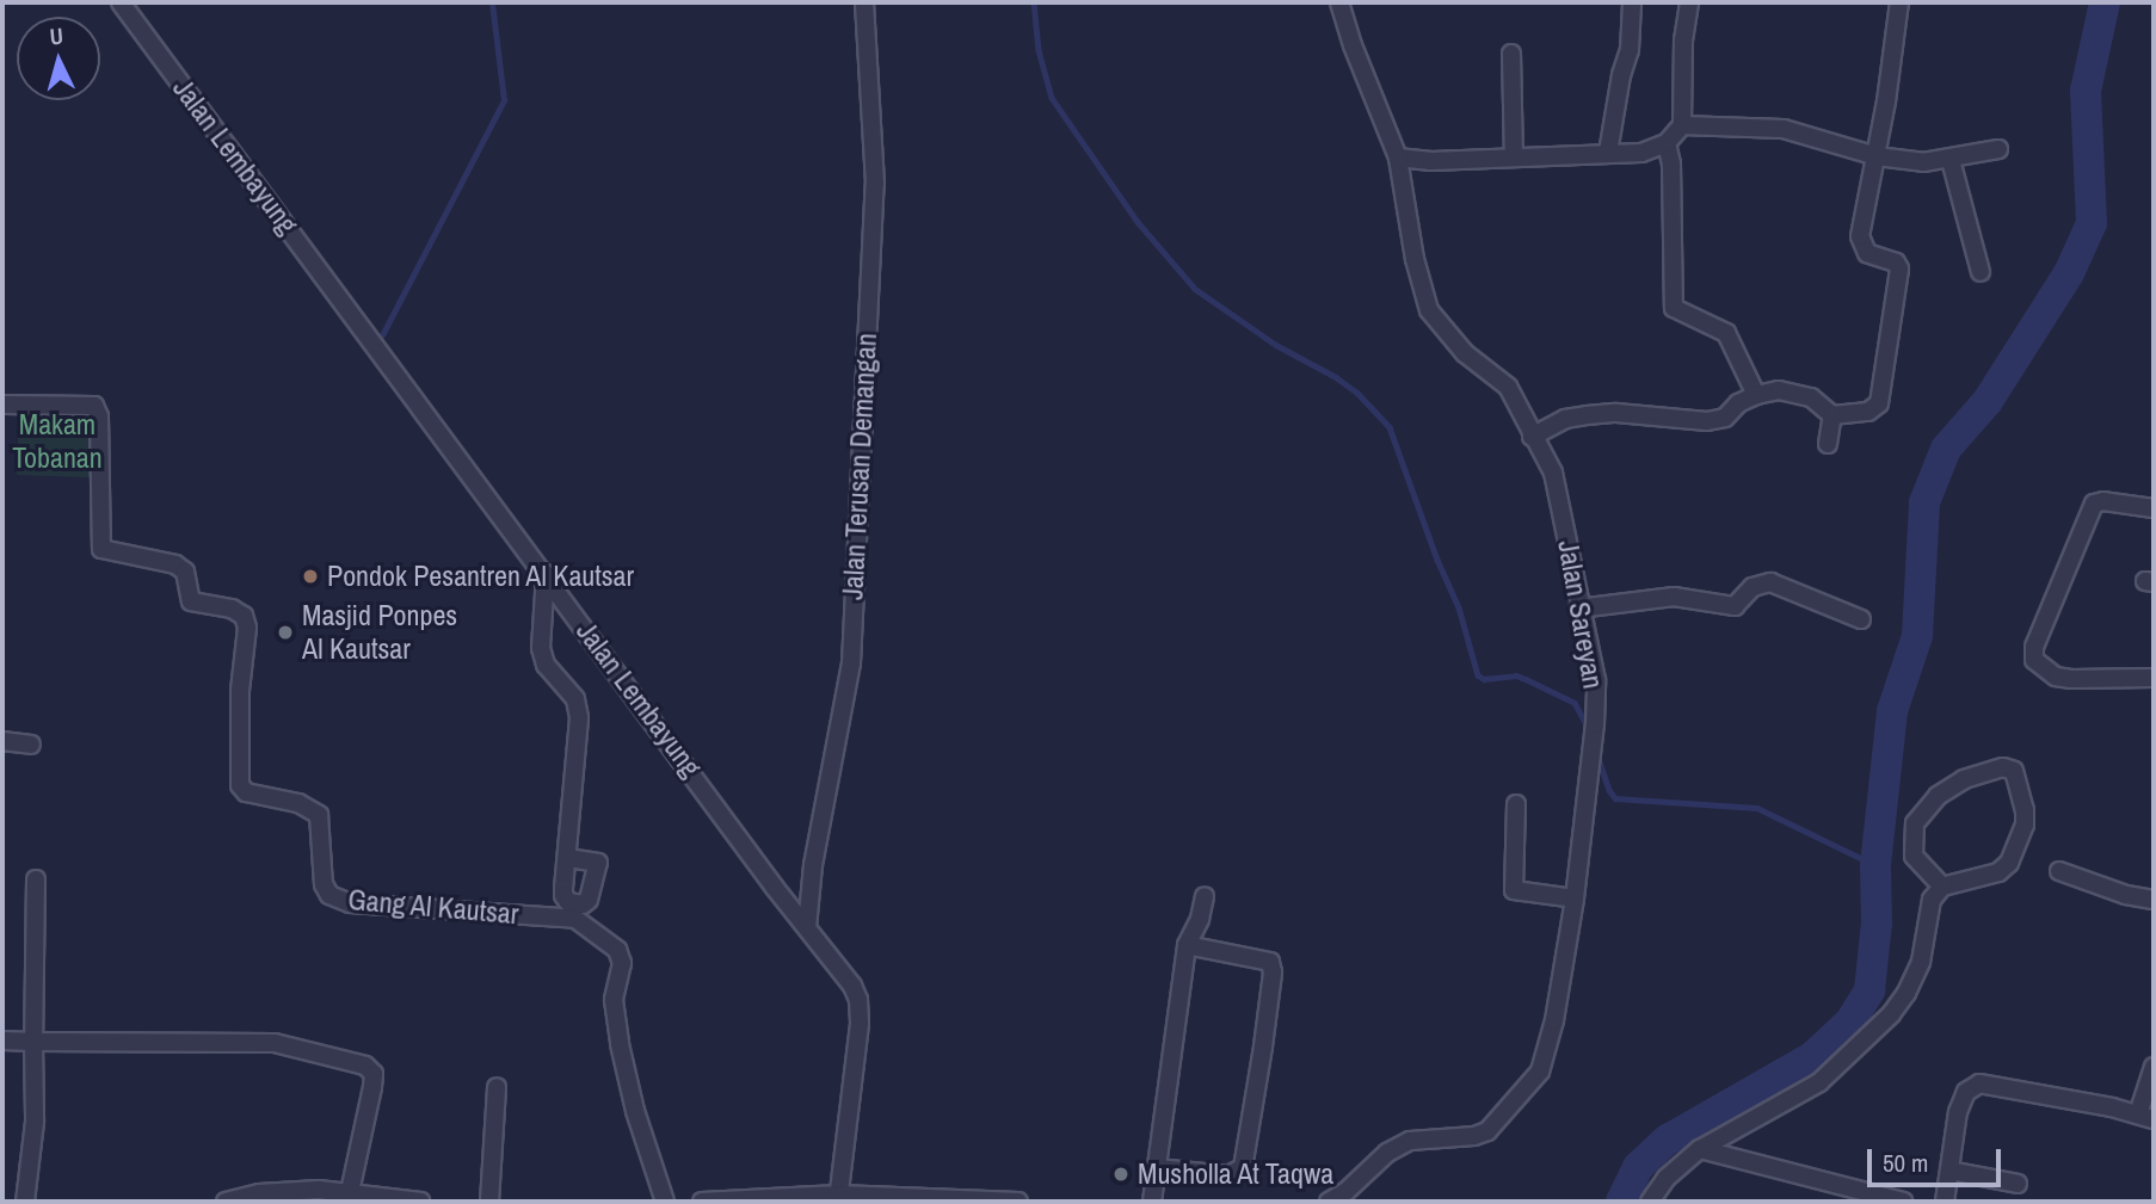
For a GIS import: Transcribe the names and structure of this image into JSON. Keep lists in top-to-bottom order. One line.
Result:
{"streets":{"street":["Jalan Lembayung","Jalan Terusan Demangan","Jalan Sareyan","Gang Al Kautsar"]},"crossings":[["Jalan Lembayung","Jalan Terusan Demangan"]],"parks":["Makam Tobanan"],"places":["Pondok Pesantren Al Kautsar","Masjid Ponpes Al Kautsar","Musholla At Taqwa"],"scale_bar":"50 m","north":"top"}
